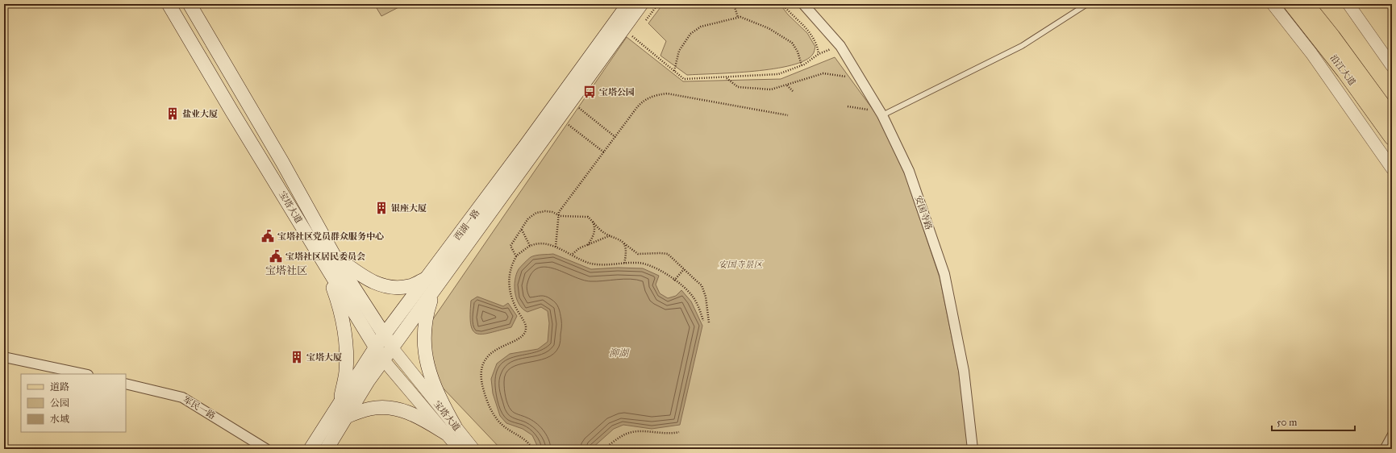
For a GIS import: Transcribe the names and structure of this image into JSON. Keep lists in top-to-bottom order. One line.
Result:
{"streets":{"main road":["沿江大道","宝塔大道","西湖一路"],"street":["安国寺路","军民一路"]},"crossings":[["宝塔大道","西湖一路"]],"districts":["宝塔社区"],"water":["泖湖"],"parks":["安国寺景区"],"places":{"bus stop":["宝塔公园"],"building":["盐业大厦","银座大厦","宝塔大厦"],"public building":["宝塔社区党员群众服务中心","宝塔社区居民委员会"]},"legend":["道路","公园","水域"],"scale_bar":"50 m"}
